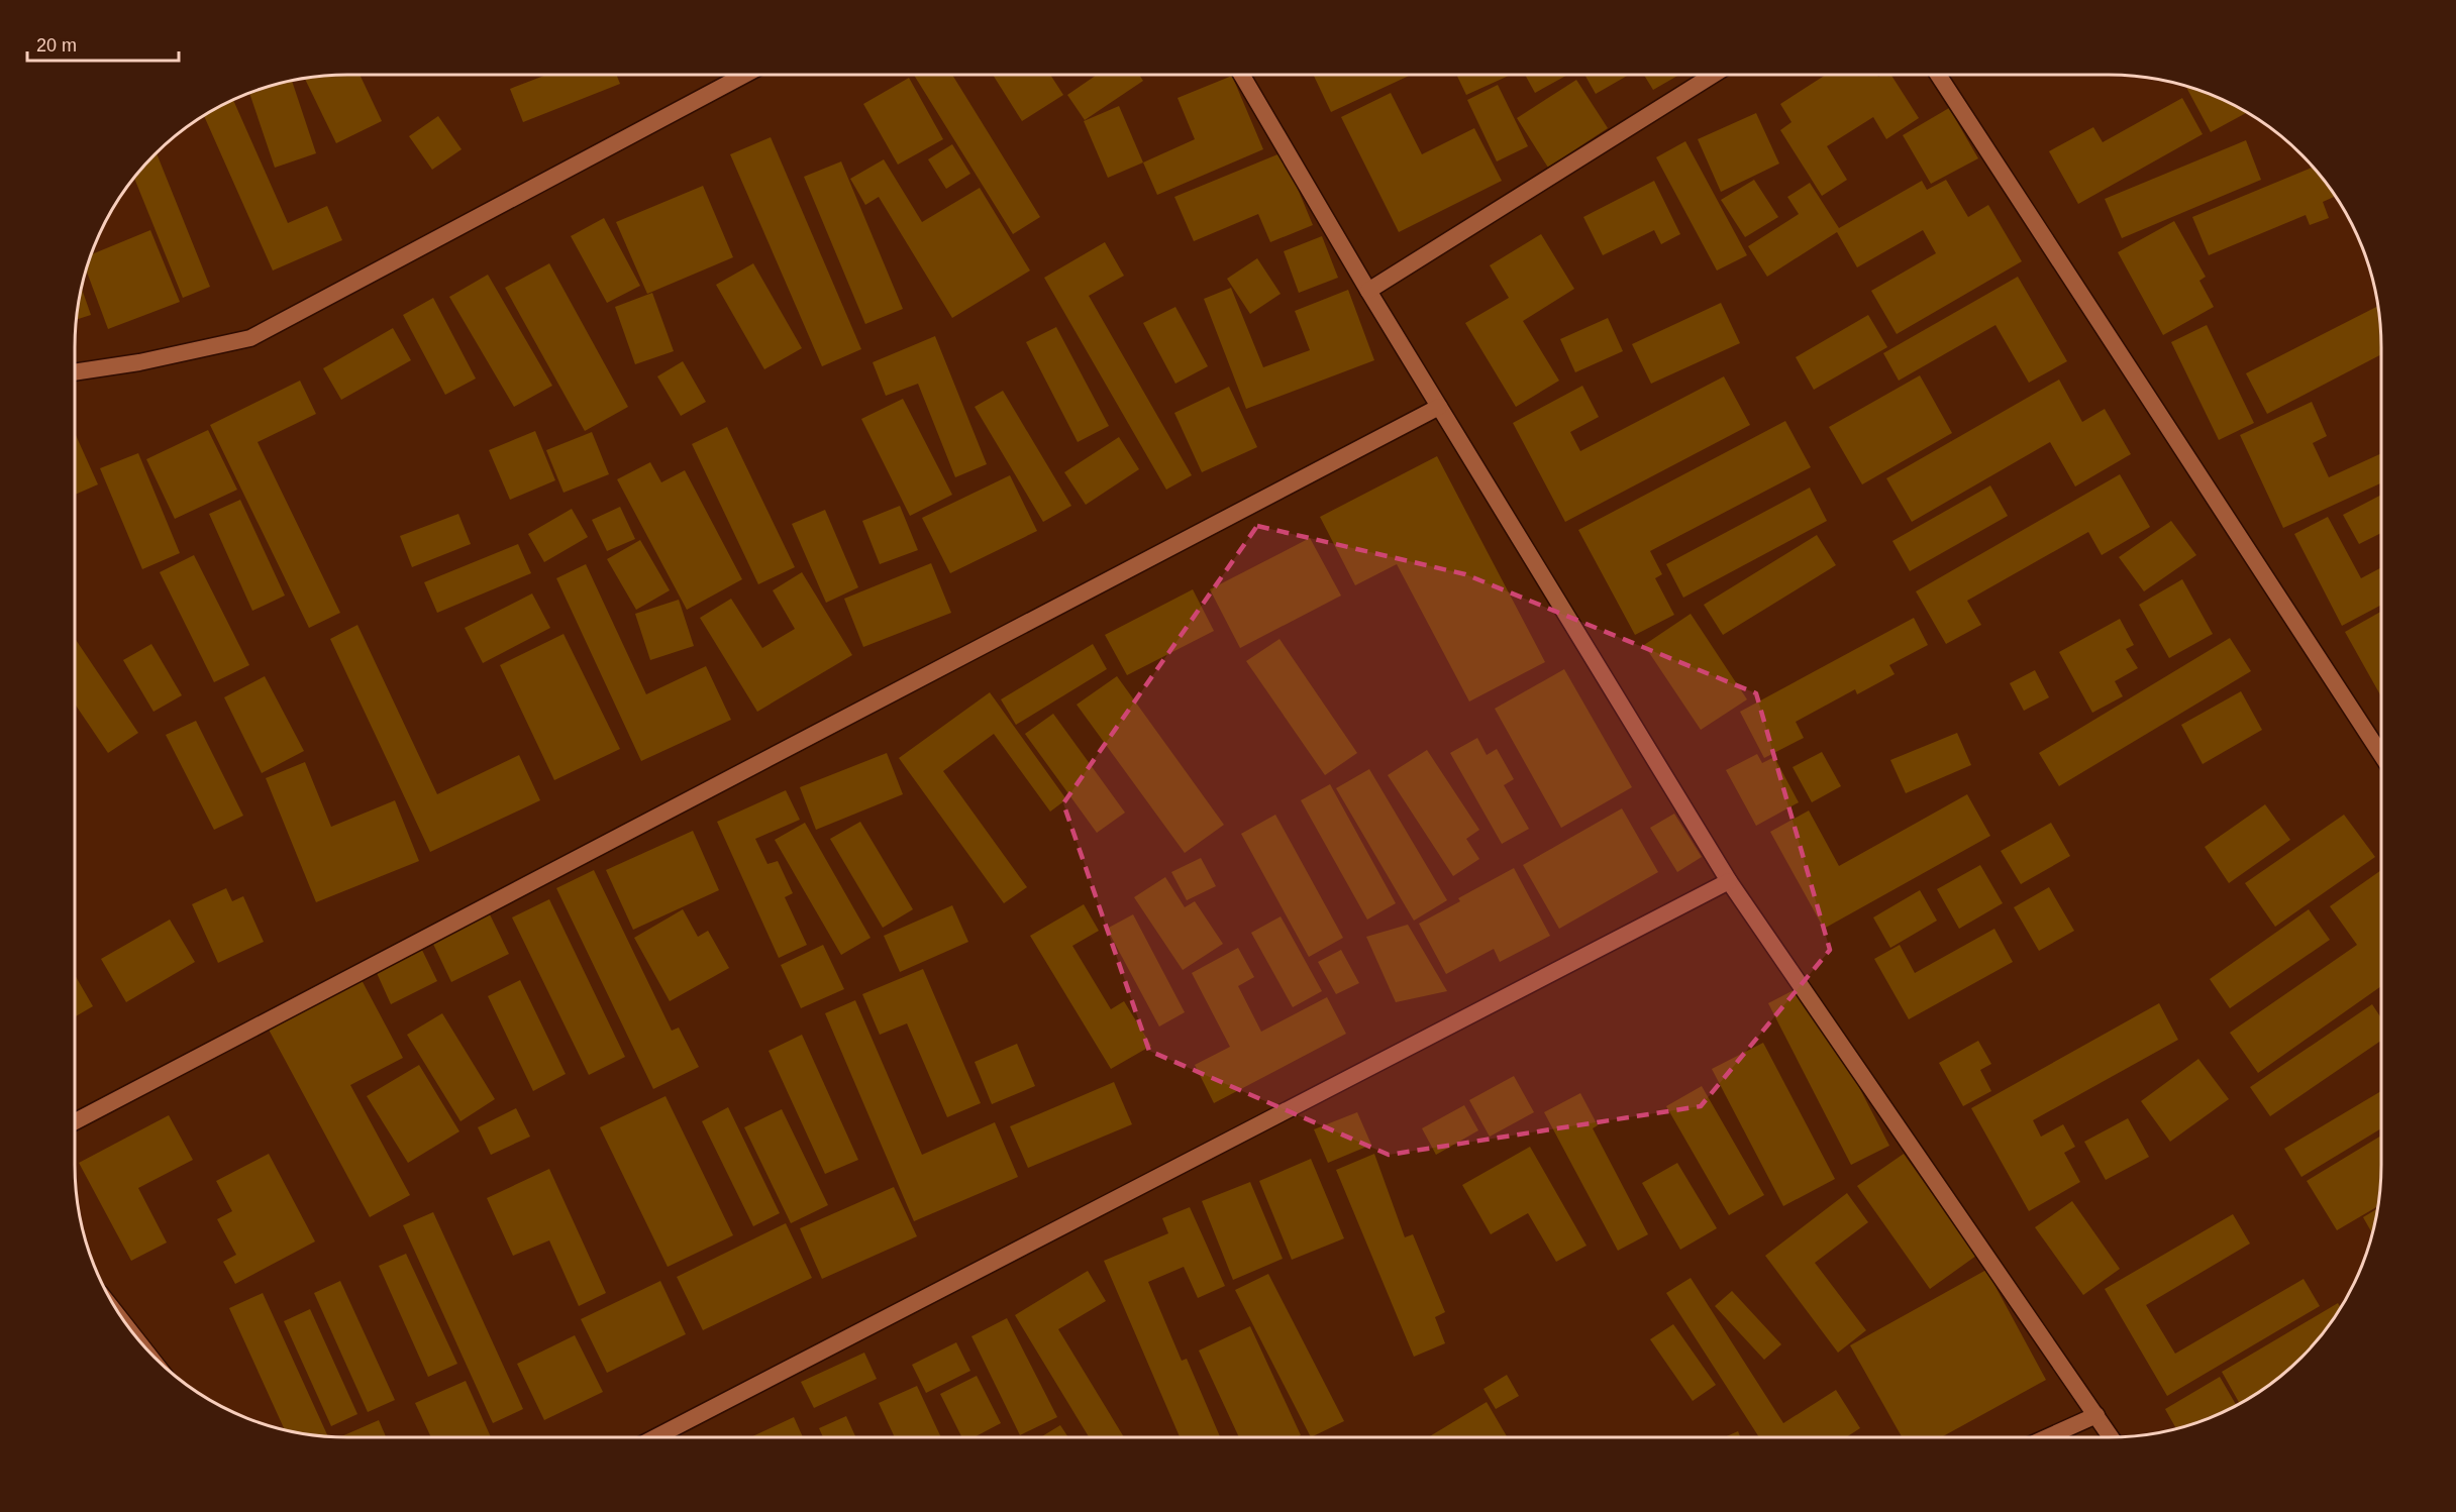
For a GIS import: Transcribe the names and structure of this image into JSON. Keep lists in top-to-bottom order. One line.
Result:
{"scale_bar":"20 m"}
